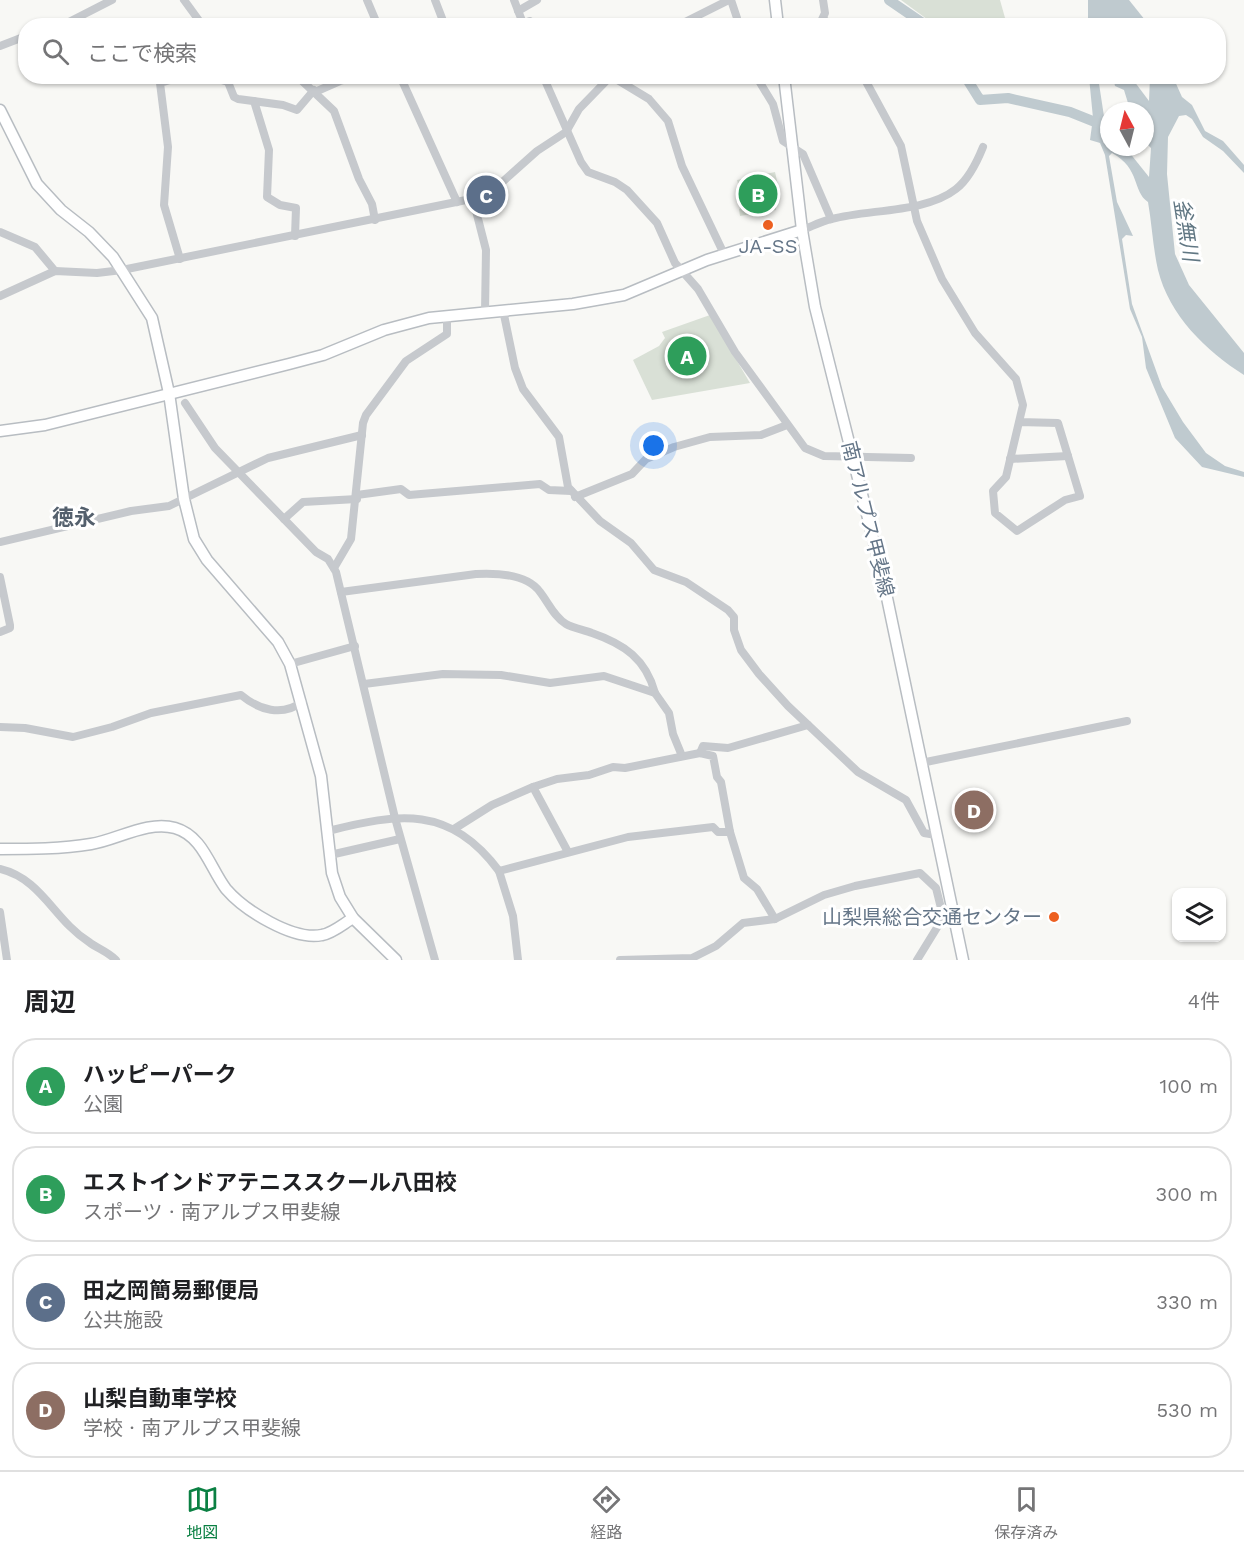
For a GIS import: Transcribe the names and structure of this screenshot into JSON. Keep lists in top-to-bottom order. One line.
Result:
{"streets":{"street":["南アルプス甲斐線"]},"districts":["徳永"],"water":["釜無川"],"places":["JA-SS","山梨県総合交通センター"],"north":"top","page":{"search":"ここで検索","pins":["B","C","A","D"],"heading":["周辺","4件"],"list":[{"mark":"A","name":"ハッピーパーク","note":"公園","value":"100 m"},{"mark":"B","name":"エストインドアテニススクール八田校","note":"スポーツ · 南アルプス甲斐線","value":"300 m"},{"mark":"C","name":"田之岡簡易郵便局","note":"公共施設","value":"330 m"},{"mark":"D","name":"山梨自動車学校","note":"学校 · 南アルプス甲斐線","value":"530 m"}],"nav":["地図","経路","保存済み"]}}
